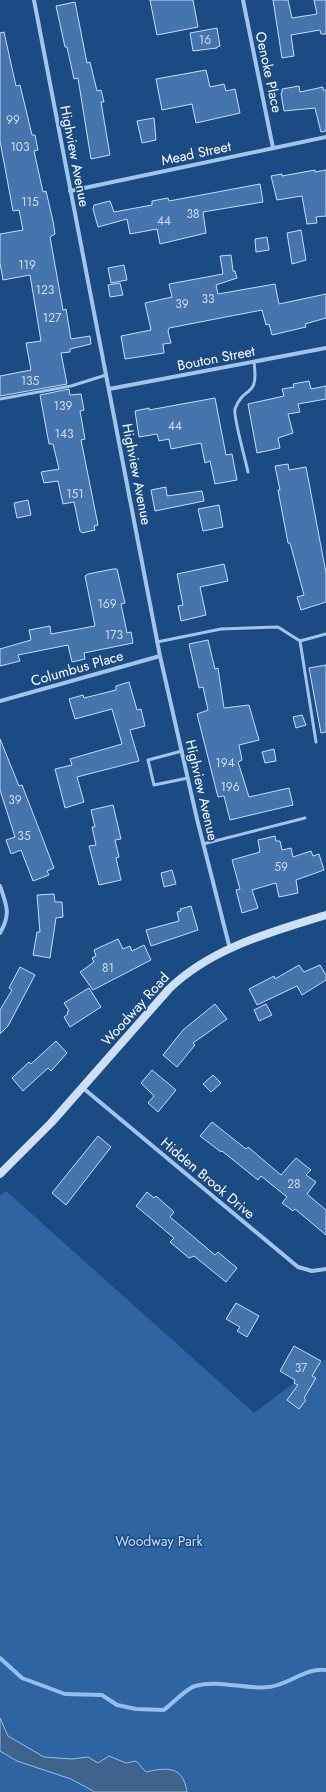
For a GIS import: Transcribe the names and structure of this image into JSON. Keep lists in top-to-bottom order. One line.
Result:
{"streets":{"street":["Oenoke Place","Mead Street","Highview Avenue","Bouton Street","Columbus Place","Woodway Road","Hidden Brook Drive"]},"crossings":[["Oenoke Place","Mead Street"],["Mead Street","Highview Avenue"],["Highview Avenue","Bouton Street"],["Highview Avenue","Columbus Place"],["Highview Avenue","Woodway Road"],["Woodway Road","Hidden Brook Drive"]],"parks":["Woodway Park"],"house_numbers":["16","99","103","115","38","44","119","123","33","39","127","135","139","44","143","151","169","173","194","196","39","35","59","81","28","37"]}
